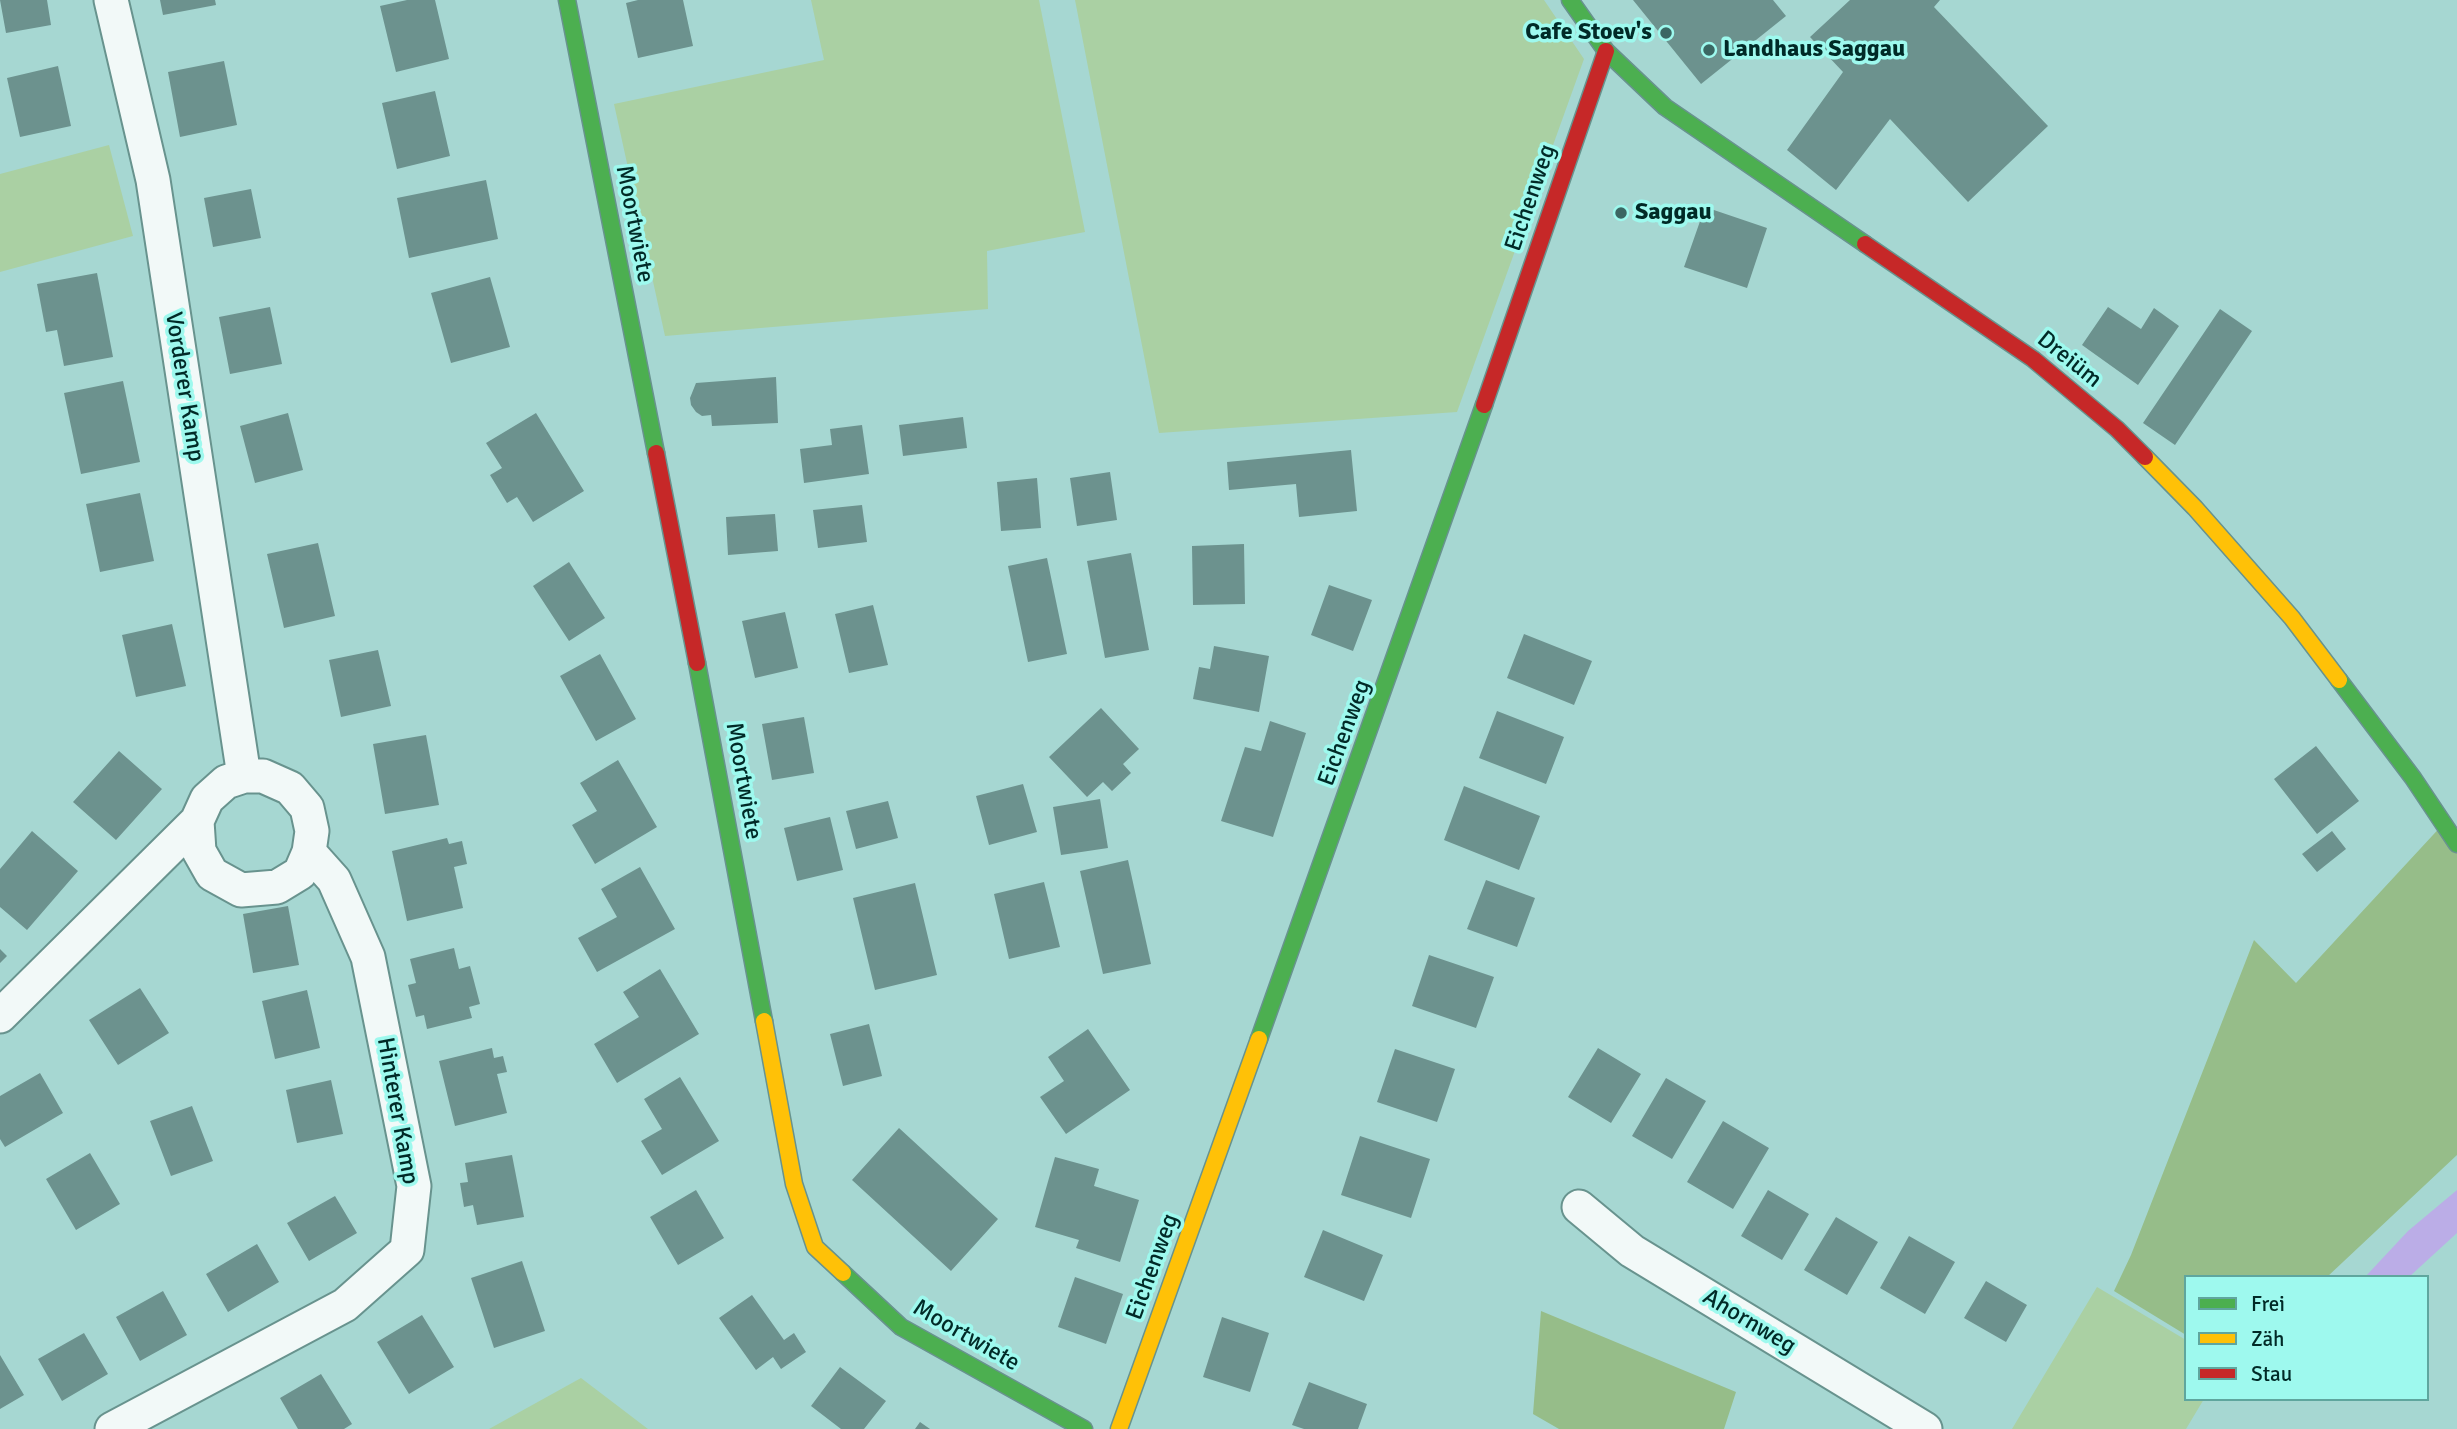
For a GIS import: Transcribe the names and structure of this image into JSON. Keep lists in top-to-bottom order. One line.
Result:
{"streets":{"street":["Eichenweg","Moortwiete","Dreiüm","Vorderer Kamp","Hinterer Kamp","Ahornweg"]},"crossings":[["Eichenweg","Dreiüm"],["Vorderer Kamp","Hinterer Kamp"]],"places":["Cafe Stoev's","Landhaus Saggau","Saggau"],"legend":["Frei","Zäh","Stau"]}
